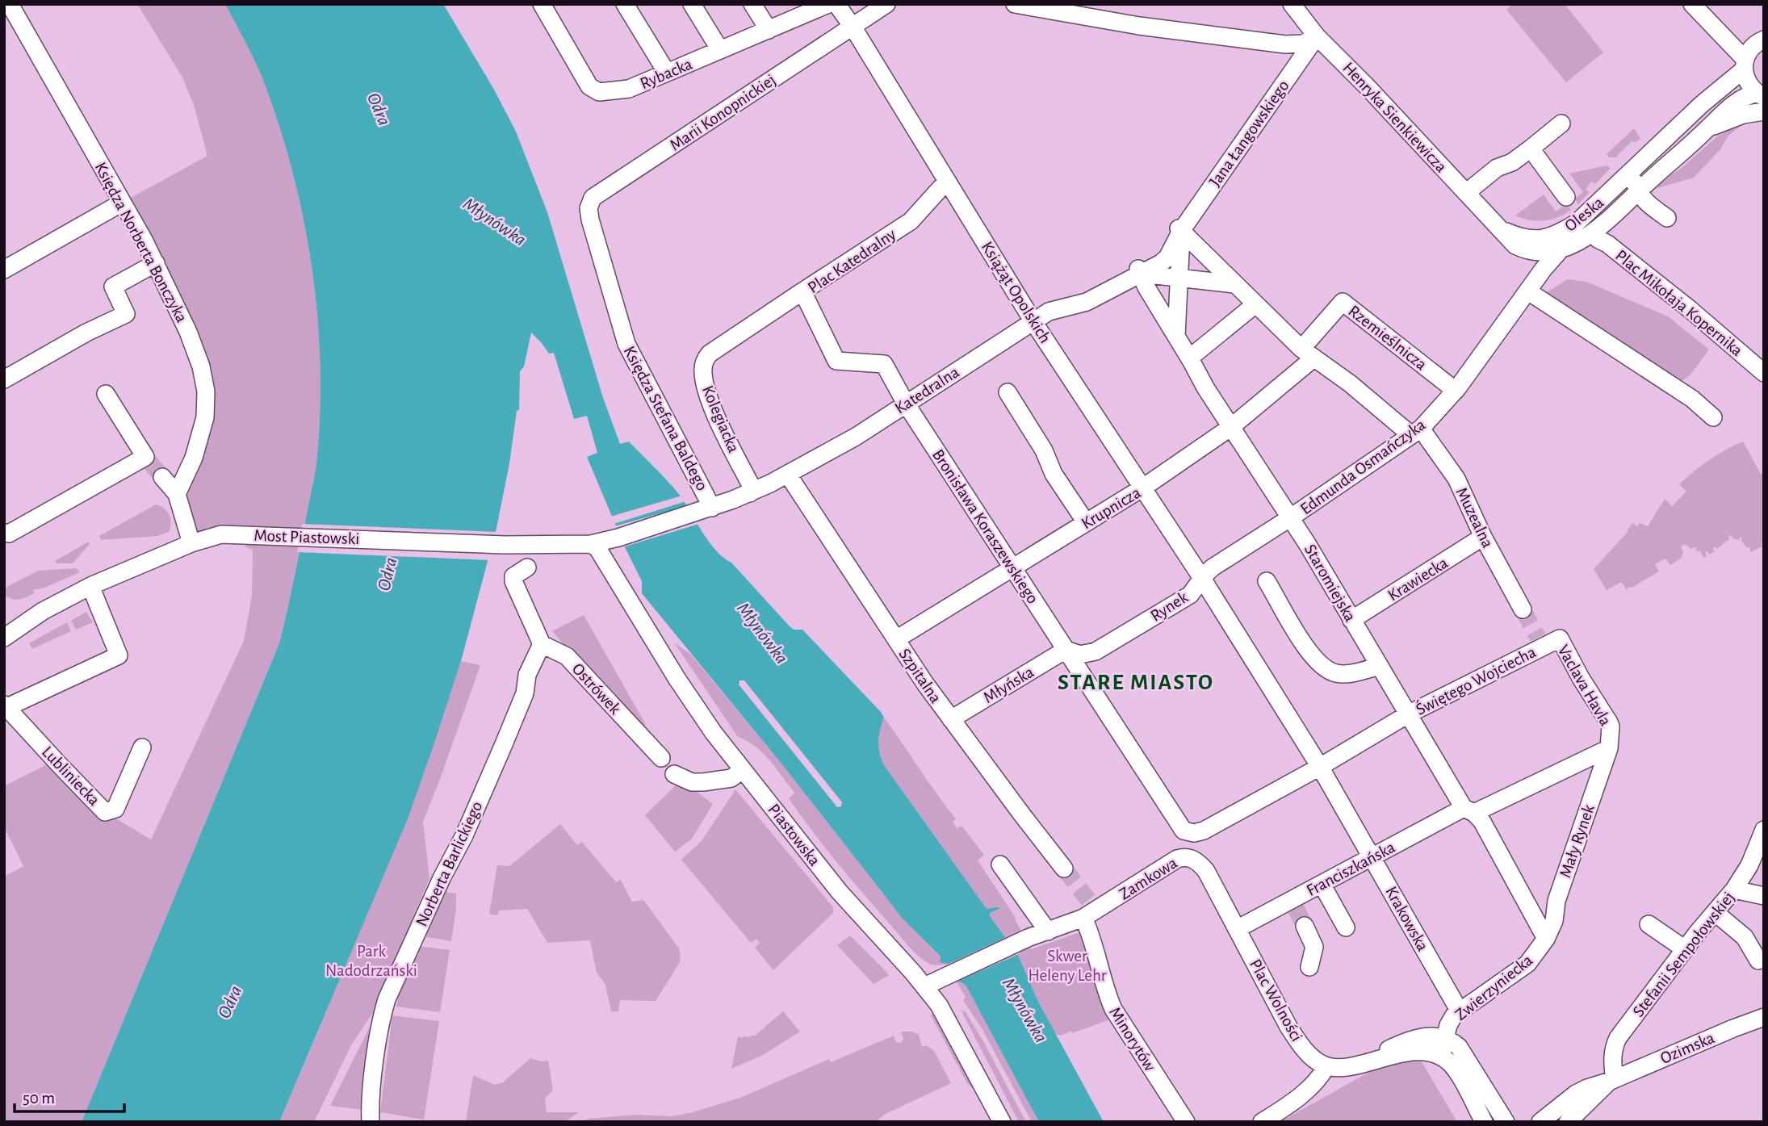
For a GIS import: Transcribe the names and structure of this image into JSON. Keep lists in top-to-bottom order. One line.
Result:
{"streets":{"street":["Rybacka","Marii Konopnickiej","Henryka Sienkiewicza","Jana Łangowskiego","Oleska","Księdza Norberta Bonczyka","Plac Katedralny","Książąt Opolskich","Plac Mikołaja Kopernika","Rzemieślnicza","Katedralna","Księdza Stefana Baldego","Kolegiacka","Edmunda Osmańczyka","Krupnicza","Muzealna","Bronisława Koraszewskiego","Most Piastowski","Krawiecka","Staromiejska","Rynek","Szpitalna","Świętego Wojciecha","Młyńska","Vaclava Havla","Ostrówek","Lubliniecka","Piastowska","Mały Rynek","Norberta Barlickiego","Franciszkańska","Zamkowa","Krakowska","Stefanii Sempołowskiej","Zwierzyniecka","Plac Wolności","Minorytów","Ozimska"]},"crossings":[["Marii Konopnickiej","Książąt Opolskich"],["Marii Konopnickiej","Księdza Stefana Baldego"],["Henryka Sienkiewicza","Oleska"],["Jana Łangowskiego","Katedralna"],["Jana Łangowskiego","Muzealna"],["Jana Łangowskiego","Staromiejska"],["Oleska","Plac Mikołaja Kopernika"],["Oleska","Edmunda Osmańczyka"],["Plac Katedralny","Książąt Opolskich"],["Plac Katedralny","Katedralna"],["Plac Katedralny","Kolegiacka"],["Plac Katedralny","Bronisława Koraszewskiego"],["Książąt Opolskich","Katedralna"],["Książąt Opolskich","Edmunda Osmańczyka"],["Książąt Opolskich","Krupnicza"],["Książąt Opolskich","Rynek"],["Rzemieślnicza","Edmunda Osmańczyka"],["Rzemieślnicza","Krupnicza"],["Rzemieślnicza","Muzealna"],["Katedralna","Księdza Stefana Baldego"],["Katedralna","Kolegiacka"],["Katedralna","Bronisława Koraszewskiego"],["Katedralna","Most Piastowski"],["Katedralna","Staromiejska"],["Katedralna","Szpitalna"],["Katedralna","Piastowska"],["Edmunda Osmańczyka","Muzealna"],["Edmunda Osmańczyka","Staromiejska"],["Edmunda Osmańczyka","Rynek"],["Krupnicza","Muzealna"],["Krupnicza","Bronisława Koraszewskiego"],["Krupnicza","Staromiejska"],["Krupnicza","Szpitalna"],["Muzealna","Krawiecka"],["Bronisława Koraszewskiego","Rynek"],["Bronisława Koraszewskiego","Młyńska"],["Most Piastowski","Lubliniecka"],["Most Piastowski","Piastowska"],["Krawiecka","Staromiejska"],["Staromiejska","Świętego Wojciecha"],["Staromiejska","Franciszkańska"],["Rynek","Świętego Wojciecha"],["Rynek","Młyńska"],["Rynek","Krakowska"],["Szpitalna","Młyńska"],["Świętego Wojciecha","Vaclava Havla"],["Świętego Wojciecha","Krakowska"],["Vaclava Havla","Mały Rynek"],["Ostrówek","Norberta Barlickiego"],["Piastowska","Zamkowa"],["Mały Rynek","Zwierzyniecka"],["Franciszkańska","Zamkowa"],["Franciszkańska","Krakowska"],["Franciszkańska","Plac Wolności"],["Zamkowa","Plac Wolności"],["Zamkowa","Minorytów"],["Krakowska","Zwierzyniecka"],["Stefanii Sempołowskiej","Ozimska"]],"districts":["STARE MIASTO"],"water":["Odra","Młynówka"],"parks":["Park Nadodrzański","Skwer Heleny Lehr"],"scale_bar":"50 m"}
